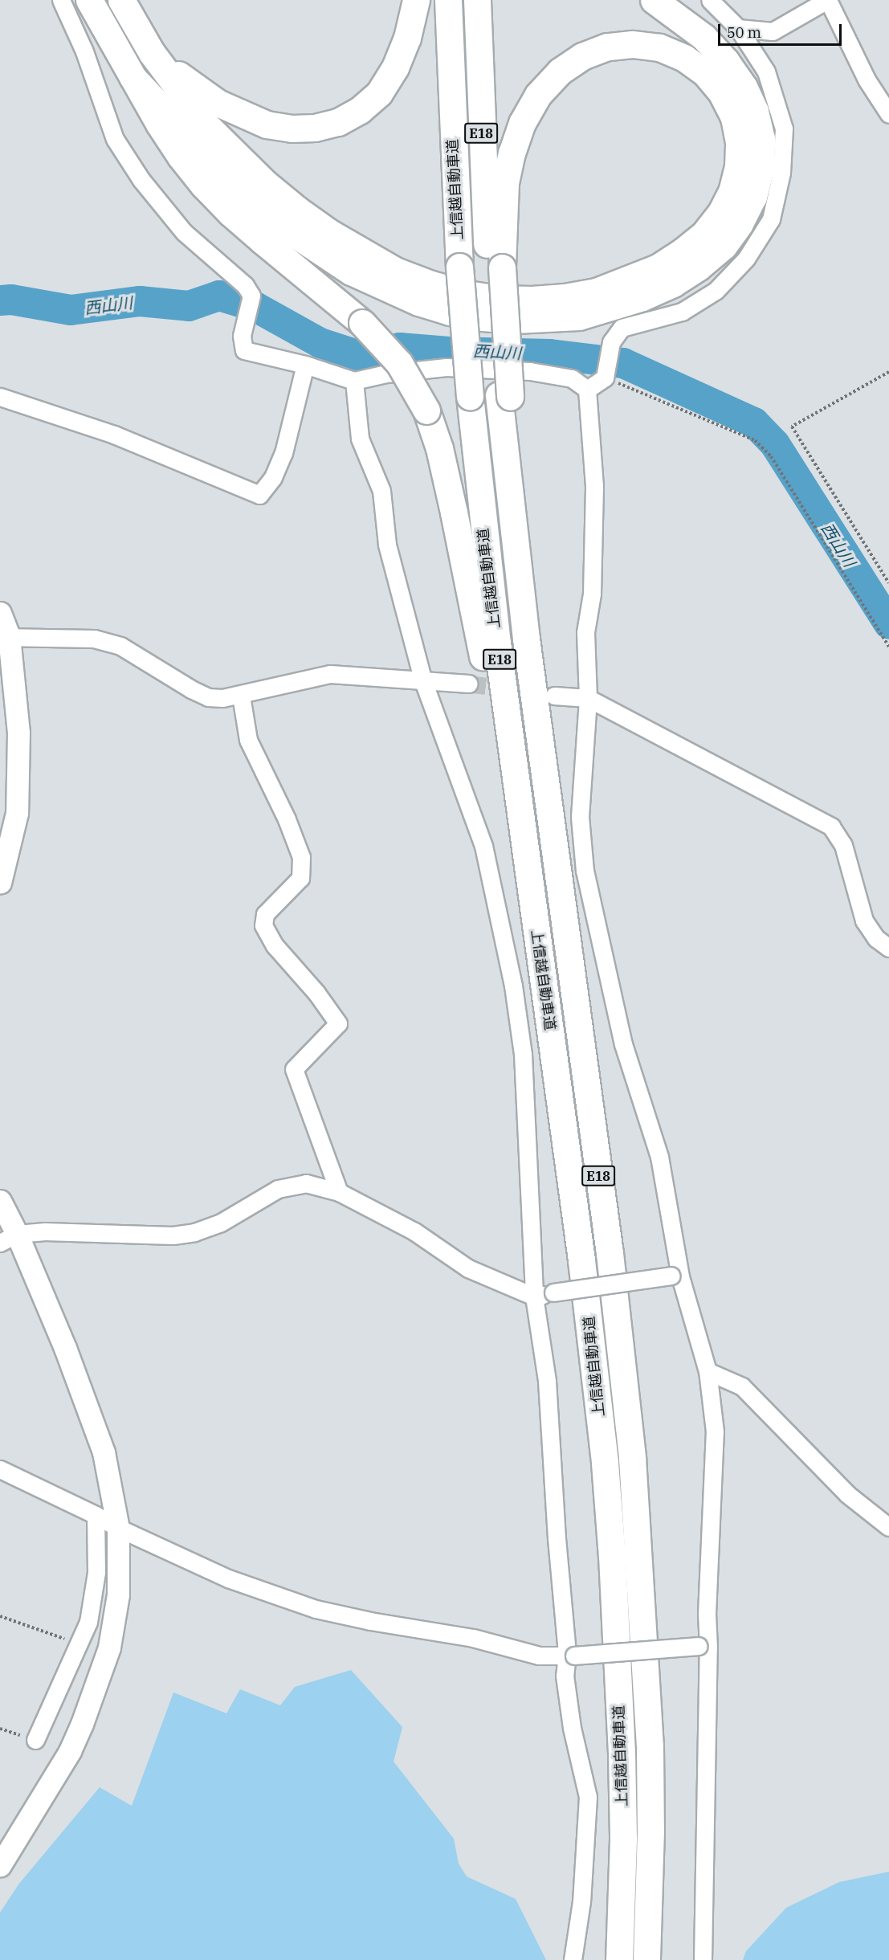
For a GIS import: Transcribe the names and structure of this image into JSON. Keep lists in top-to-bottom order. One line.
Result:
{"streets":{"highway":["E18","上信越自動車道"]},"water":["西山川"],"scale_bar":"50 m"}
